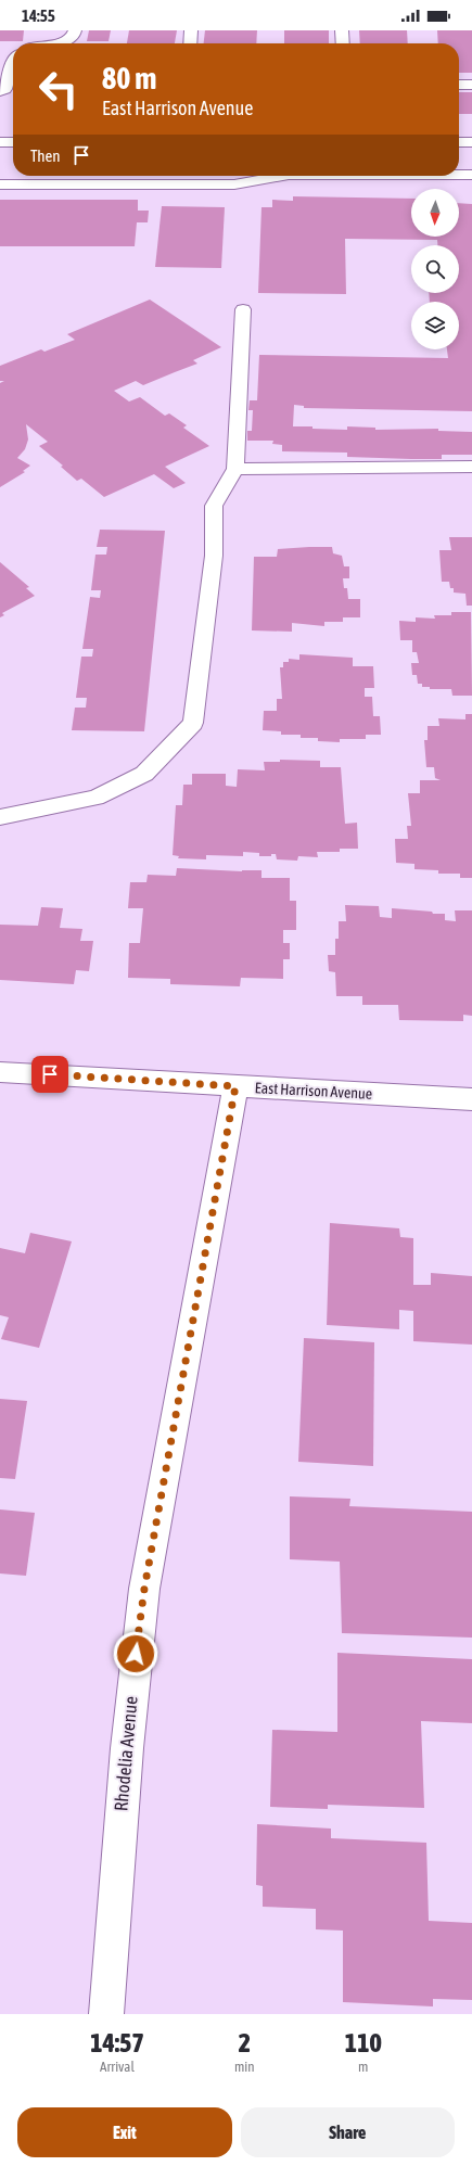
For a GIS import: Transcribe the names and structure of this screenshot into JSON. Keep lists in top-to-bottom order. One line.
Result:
{"streets":{"street":["East Harrison Avenue","Rhodelia Avenue"]},"crossings":[["East Harrison Avenue","Rhodelia Avenue"]],"north":"bottom","page":{"status":"14:55","turn":["80 m","East Harrison Avenue"],"then":"Then","eta":["14:57","Arrival","2","min","110","m"],"buttons":["Exit","Share"]}}
